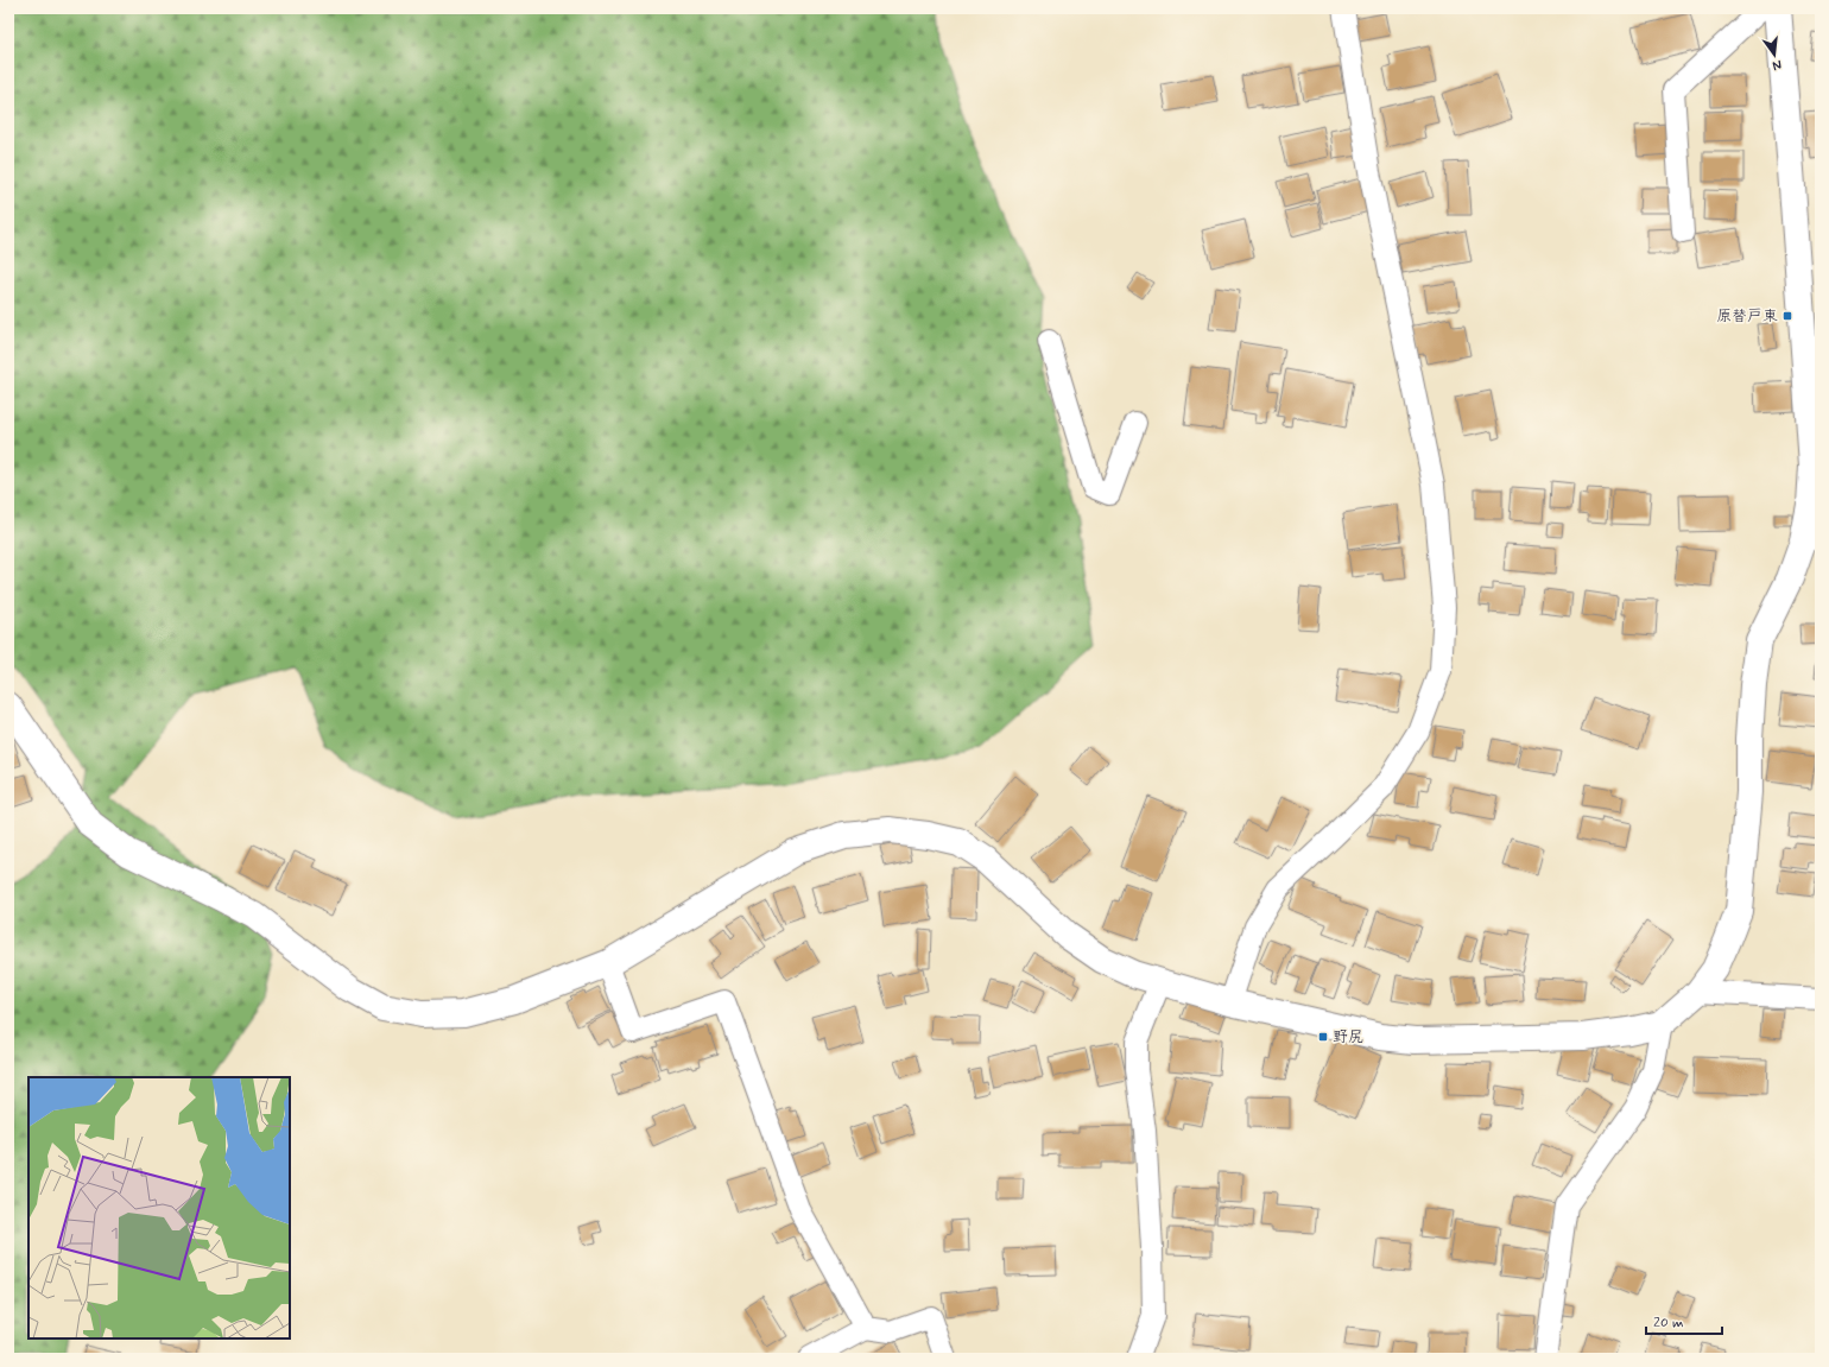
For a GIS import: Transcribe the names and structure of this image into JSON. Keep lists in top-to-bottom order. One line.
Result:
{"places":{"transit":["原替戸東","野尻"]},"scale_bar":"20 m","north":"bottom"}
